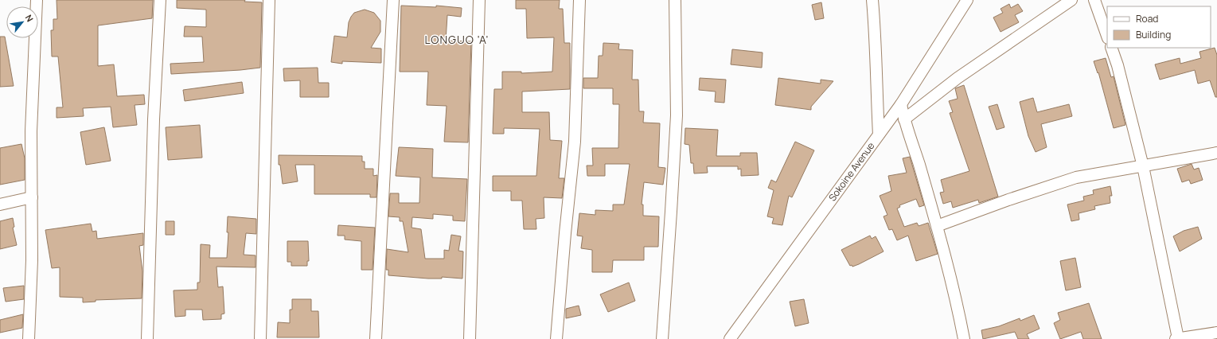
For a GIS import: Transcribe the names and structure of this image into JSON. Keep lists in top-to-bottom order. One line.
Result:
{"streets":{"street":["Sokoine Avenue"]},"districts":["LONGUO 'A'"],"legend":["Road","Building"],"north":"top right"}
